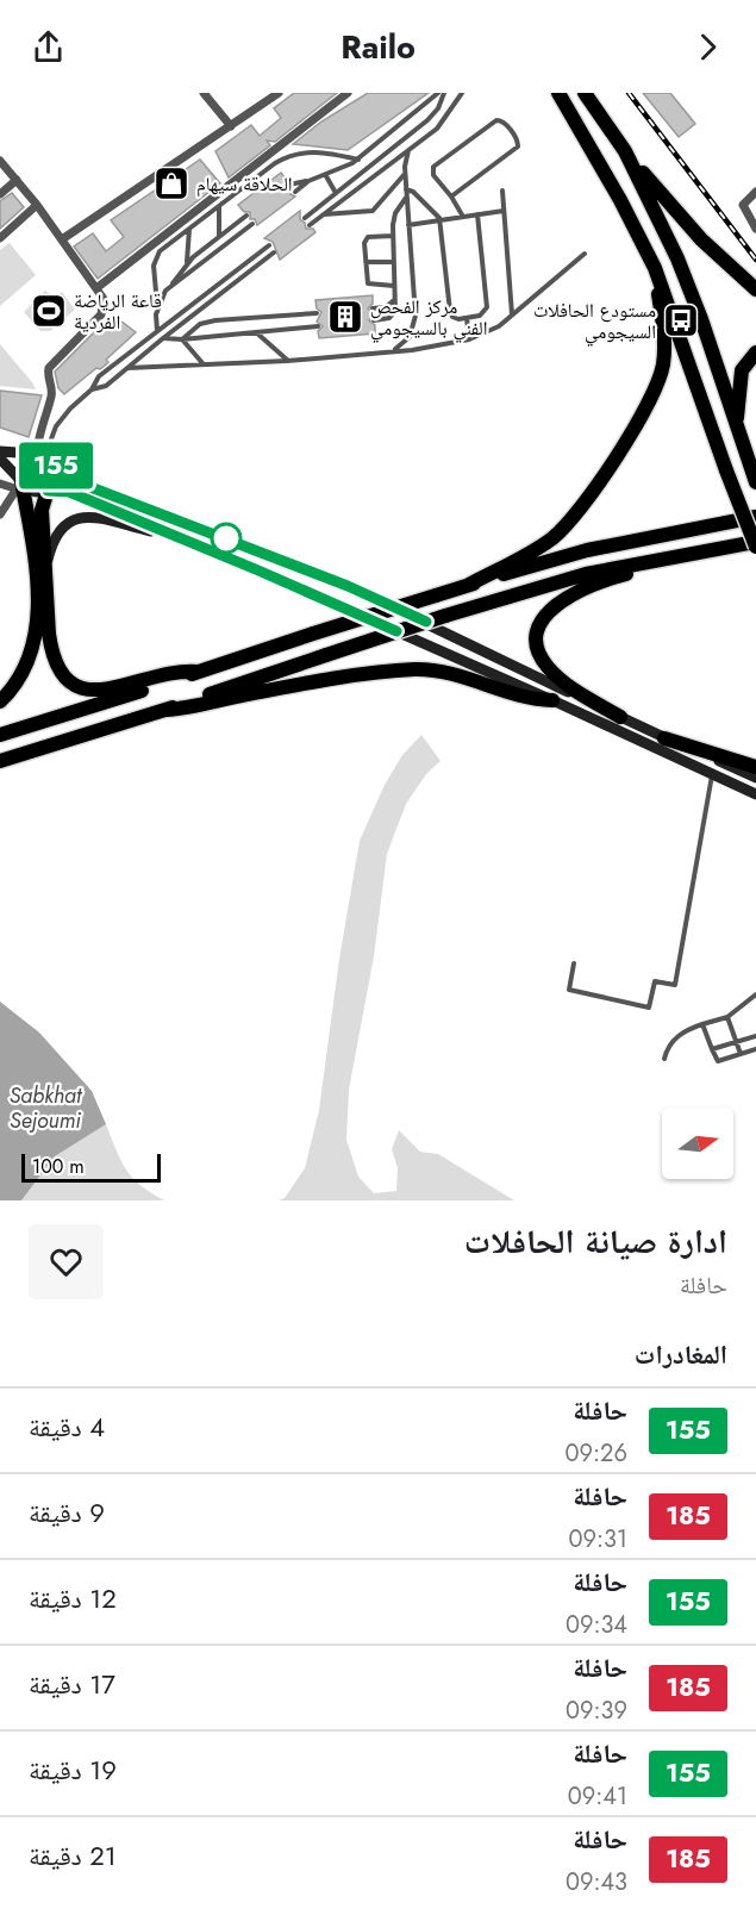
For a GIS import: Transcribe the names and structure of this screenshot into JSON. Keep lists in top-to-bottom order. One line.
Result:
{"water":["Sabkhat Sejoumi"],"places":{"shop":["الحلاقة سيهام"],"sports":["قاعة الرياضة الفردية"],"building":["مركز الفحص الفني بالسيجومي"],"bus stop":["مستودع الحافلات السيجومي"]},"lines":["bus line 155"],"scale_bar":"100 m","north":"right","page":{"header":"Railo","on_map":"155","scale":"100 m","heading":[["ادارة صيانة الحافلات","حافلة"],"المغادرات"],"list":[{"mark":"155","name":"حافلة","note":"09:26","value":"4 دقيقة"},{"mark":"185","name":"حافلة","note":"09:31","value":"9 دقيقة"},{"mark":"155","name":"حافلة","note":"09:34","value":"12 دقيقة"},{"mark":"185","name":"حافلة","note":"09:39","value":"17 دقيقة"},{"mark":"155","name":"حافلة","note":"09:41","value":"19 دقيقة"},{"mark":"185","name":"حافلة","note":"09:43","value":"21 دقيقة"}]}}
